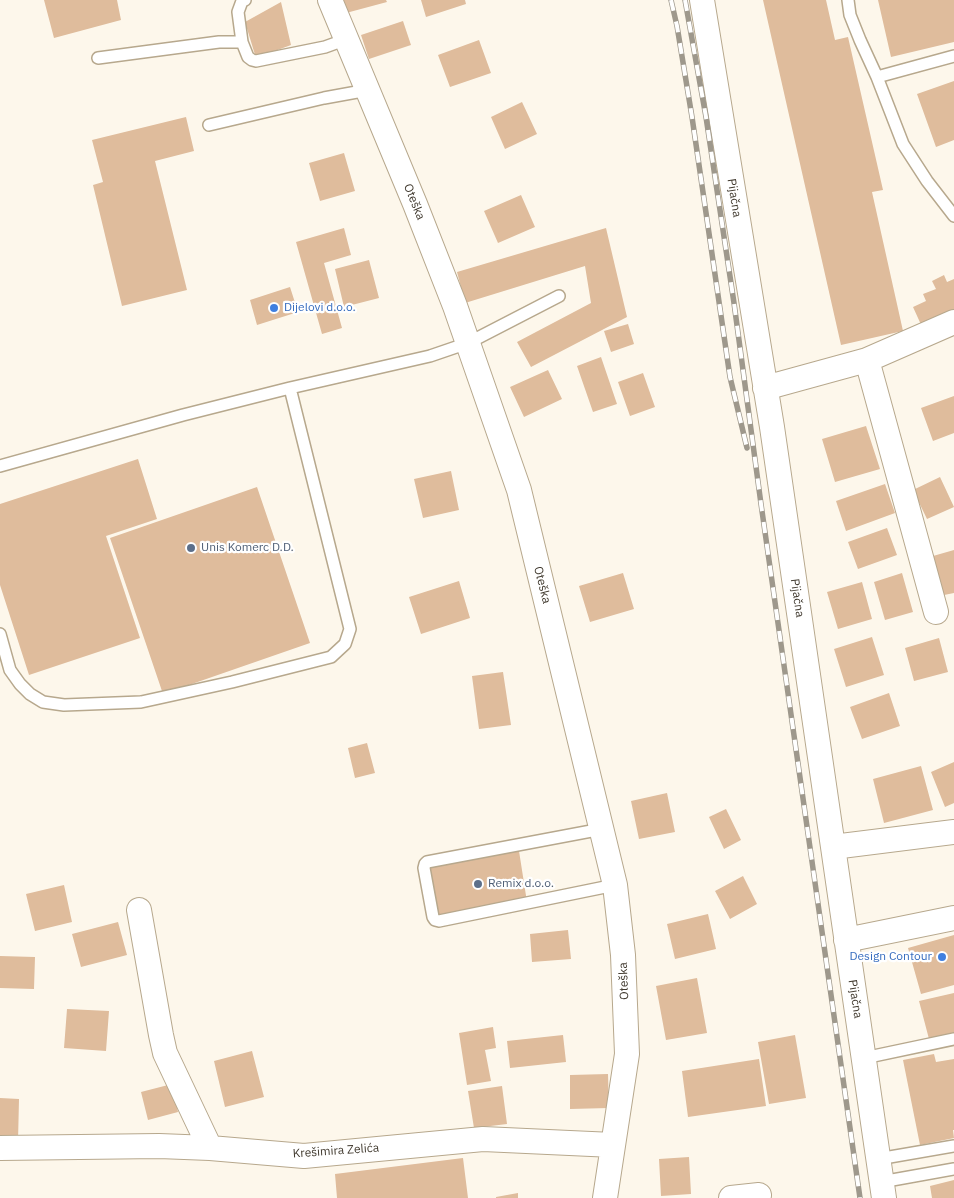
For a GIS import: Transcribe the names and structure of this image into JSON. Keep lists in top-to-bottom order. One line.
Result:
{"streets":{"street":["Pijačna","Oteška","Krešimira Zelića"]},"crossings":[["Oteška","Krešimira Zelića"]],"places":["Dijelovi d.o.o.","Unis Komerc D.D.","Remix d.o.o.","Design Contour"]}
